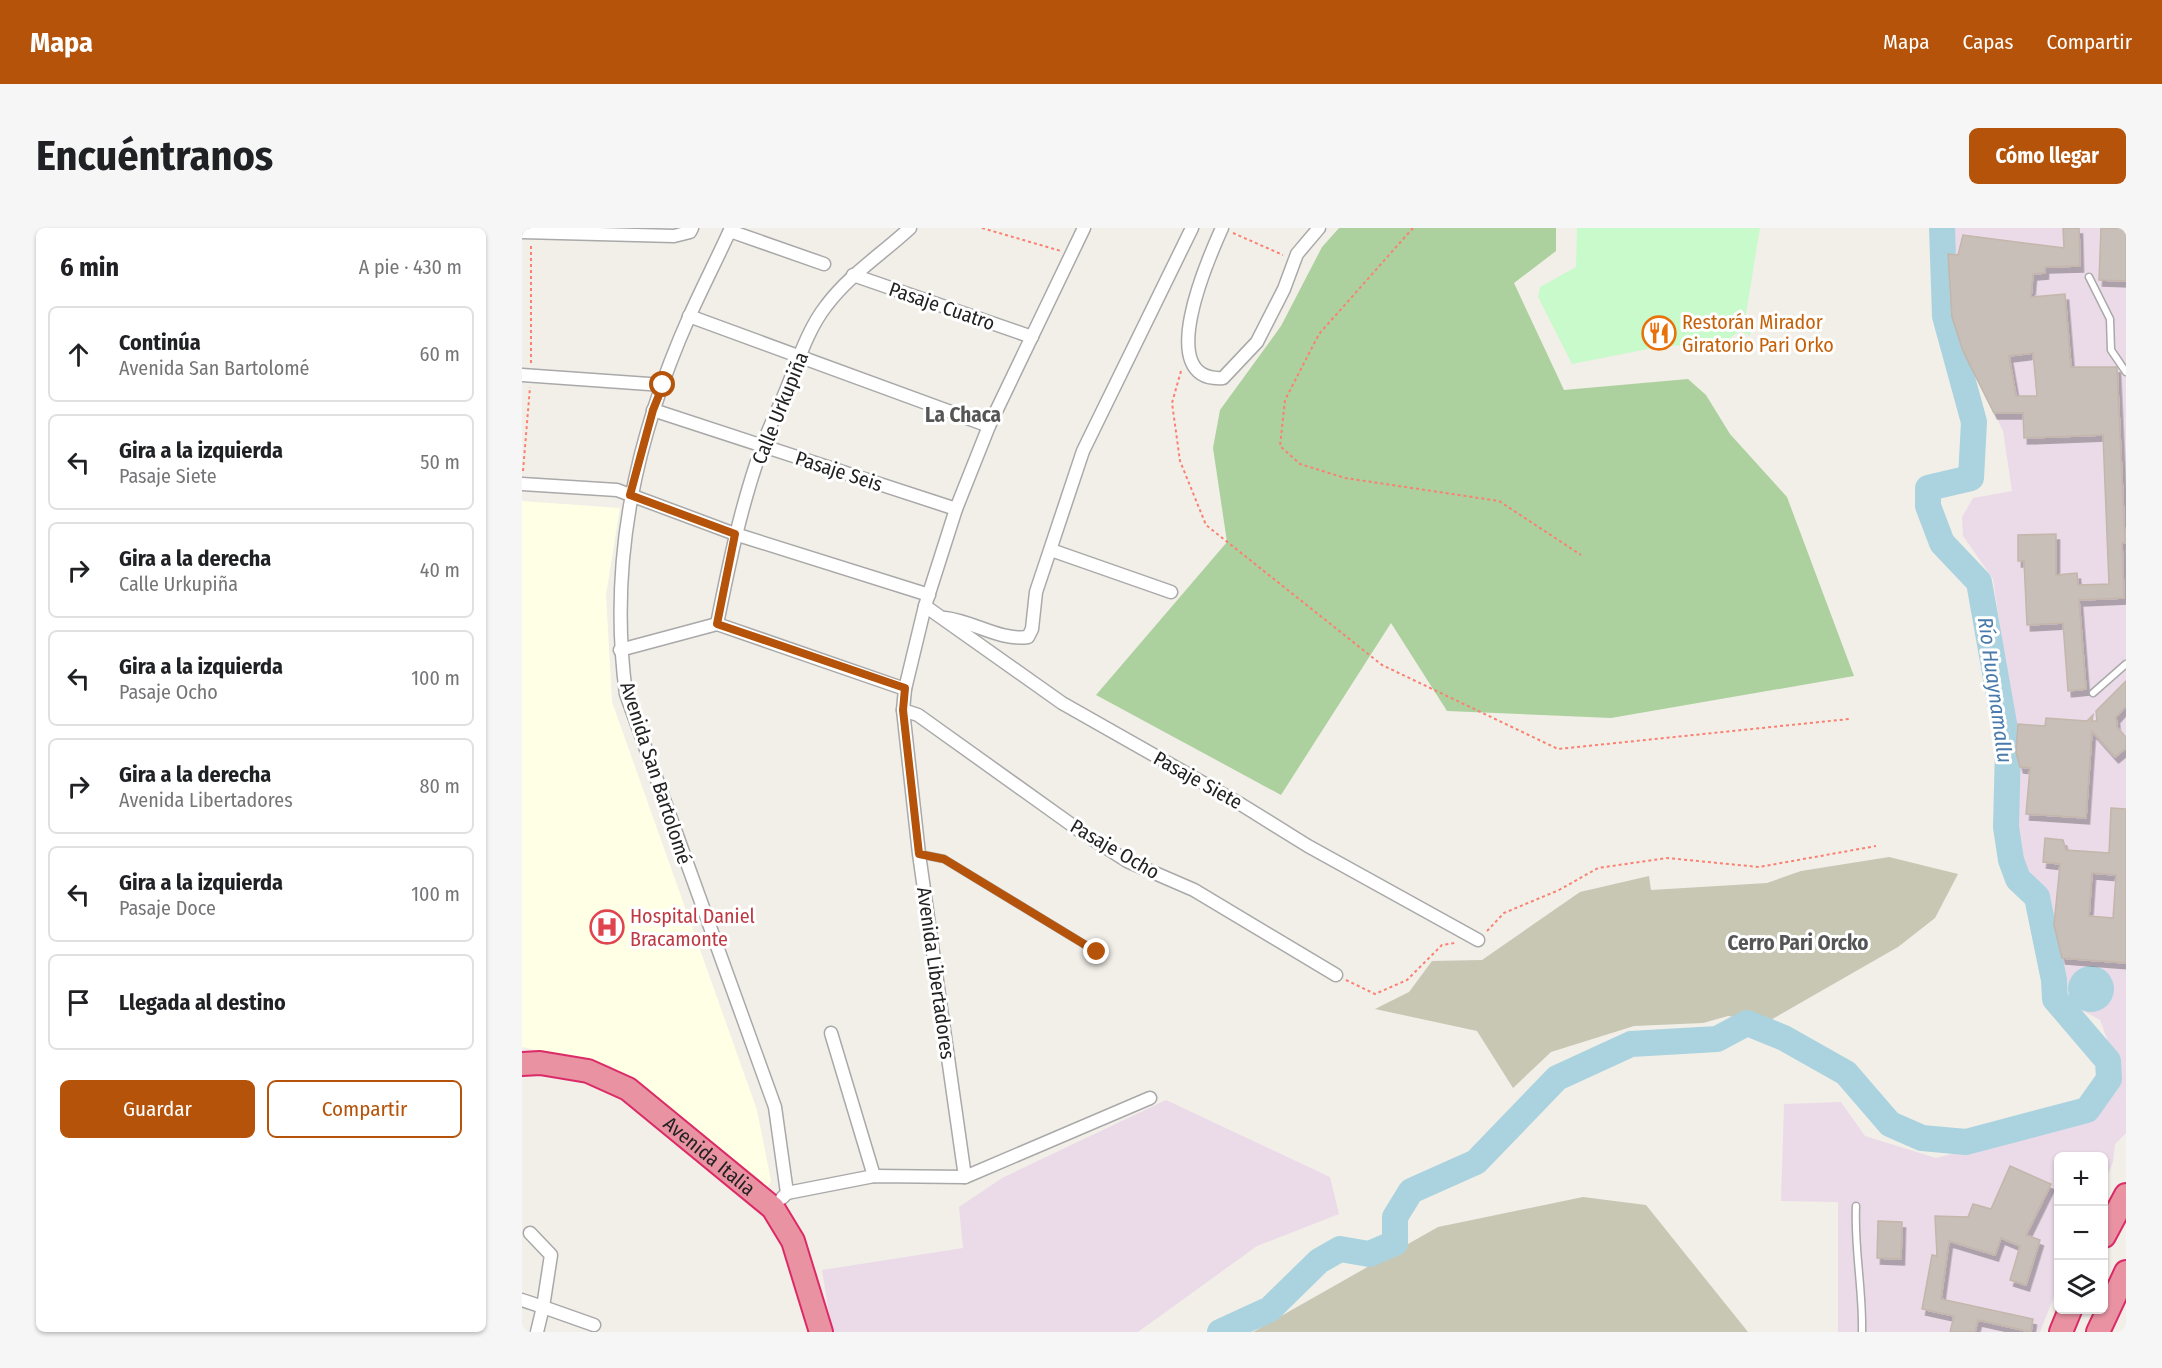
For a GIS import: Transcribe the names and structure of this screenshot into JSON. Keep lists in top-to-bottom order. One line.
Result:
{"streets":{"highway":["Avenida Italia"],"street":["Pasaje Cuatro","Calle Urkupiña","Pasaje Seis","Avenida San Bartolomé","Pasaje Siete","Pasaje Ocho","Avenida Libertadores"]},"crossings":[["Pasaje Cuatro","Calle Urkupiña"],["Pasaje Cuatro","Avenida Libertadores"],["Calle Urkupiña","Pasaje Seis"],["Calle Urkupiña","Pasaje Siete"],["Pasaje Seis","Avenida San Bartolomé"],["Pasaje Seis","Avenida Libertadores"],["Avenida San Bartolomé","Pasaje Siete"],["Avenida San Bartolomé","Avenida Italia"],["Pasaje Siete","Avenida Libertadores"],["Pasaje Ocho","Avenida Libertadores"]],"districts":["La Chaca","Cerro Pari Orcko"],"water":["Río Huaynamallu"],"places":{"restaurant":["Restorán Mirador Giratorio Pari Orko"],"hospital":["Hospital Daniel Bracamonte"]},"page":{"header":"Mapa","nav":["Mapa","Capas","Compartir"],"buttons":["Cómo llegar",["Guardar","Compartir"]],"title":"Encuéntranos","heading":["6 min","A pie · 430 m"],"list":[["Continúa","Avenida San Bartolomé","60 m"],["Gira a la izquierda","Pasaje Siete","50 m"],["Gira a la derecha","Calle Urkupiña","40 m"],["Gira a la izquierda","Pasaje Ocho","100 m"],["Gira a la derecha","Avenida Libertadores","80 m"],["Gira a la izquierda","Pasaje Doce","100 m"],"Llegada al destino"],"map_buttons":["+","−"]}}
